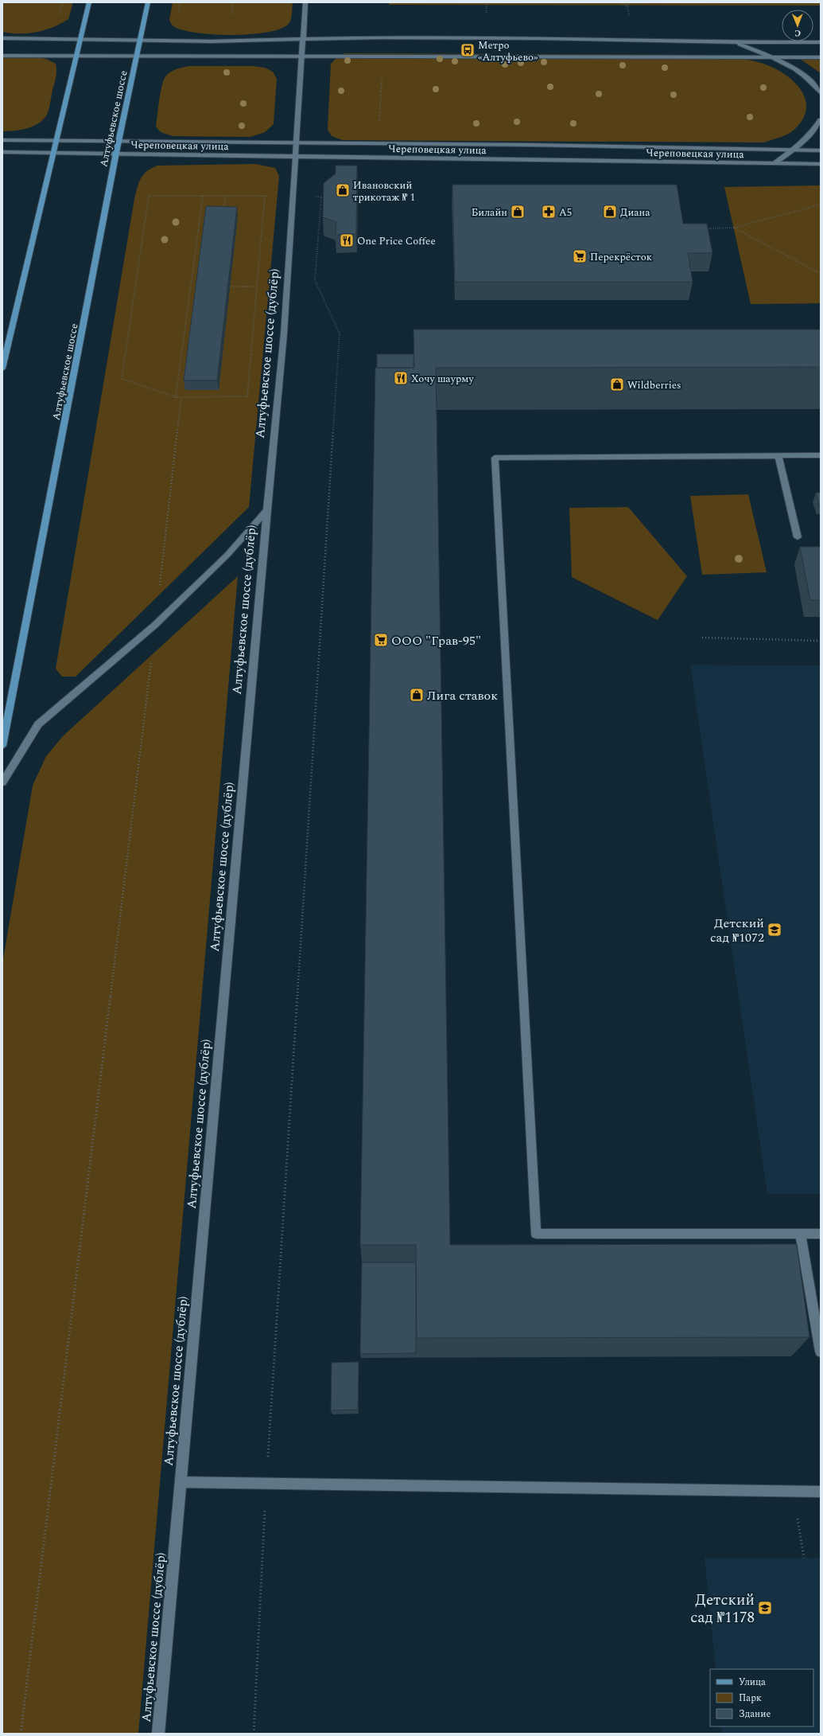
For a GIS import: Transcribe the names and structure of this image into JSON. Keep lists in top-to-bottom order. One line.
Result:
{"streets":{"main road":["Алтуфьевское шоссе","Череповецкая улица","Алтуфьевское шоссе (дублёр)"]},"crossings":[["Алтуфьевское шоссе","Череповецкая улица"],["Череповецкая улица","Алтуфьевское шоссе (дублёр)"]],"places":{"bus stop":["Метро «Алтуфьево»"],"shop":["Ивановский трикотаж № 1","Билайн","Диана","Wildberries","Лига ставок"],"pharmacy":["А5"],"restaurant":["One Price Coffee","Хочу шаурму"],"supermarket":["Перекрёсток","ООО \"Грав-95\""],"school or university":["Детский сад №1072","Детский сад №1178"]},"legend":["Улица","Парк","Здание"],"north":"bottom"}
